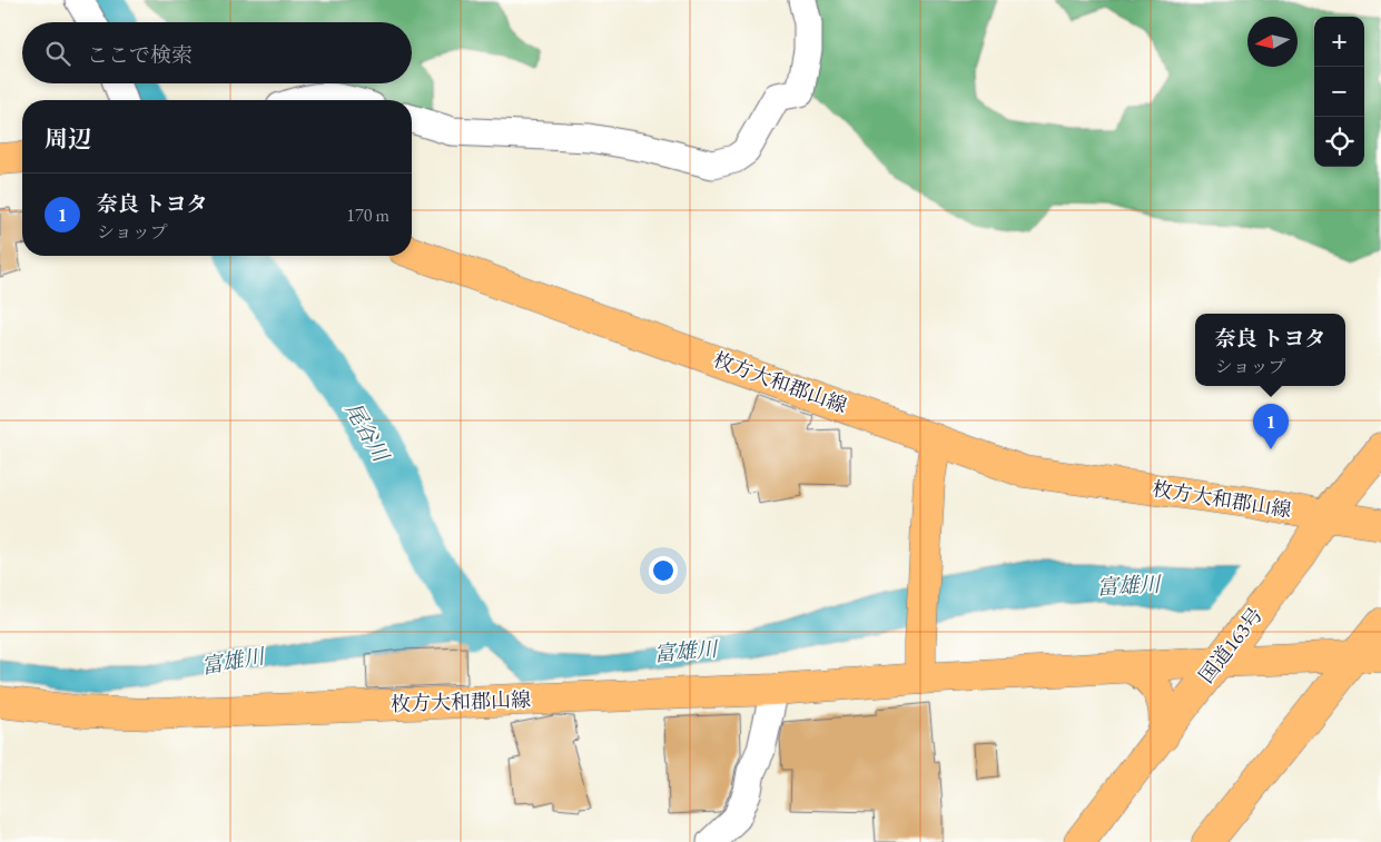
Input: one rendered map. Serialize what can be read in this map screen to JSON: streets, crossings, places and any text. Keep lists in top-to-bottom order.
{
  "streets": {
    "main road": ["枚方大和郡山線", "国道163号"]
  },
  "crossings": [
    ["枚方大和郡山線", "国道163号"]
  ],
  "water": ["尾谷川", "富雄川"],
  "north": "left",
  "page": {
    "map_buttons": ["+", "−"],
    "search": "ここで検索",
    "heading": "周辺",
    "list": [
      {
        "mark": "1",
        "name": "奈良 トヨタ",
        "note": "ショップ",
        "value": "170 m"
      }
    ],
    "popup": ["奈良 トヨタ", "ショップ"],
    "pins": "1"
  }
}
